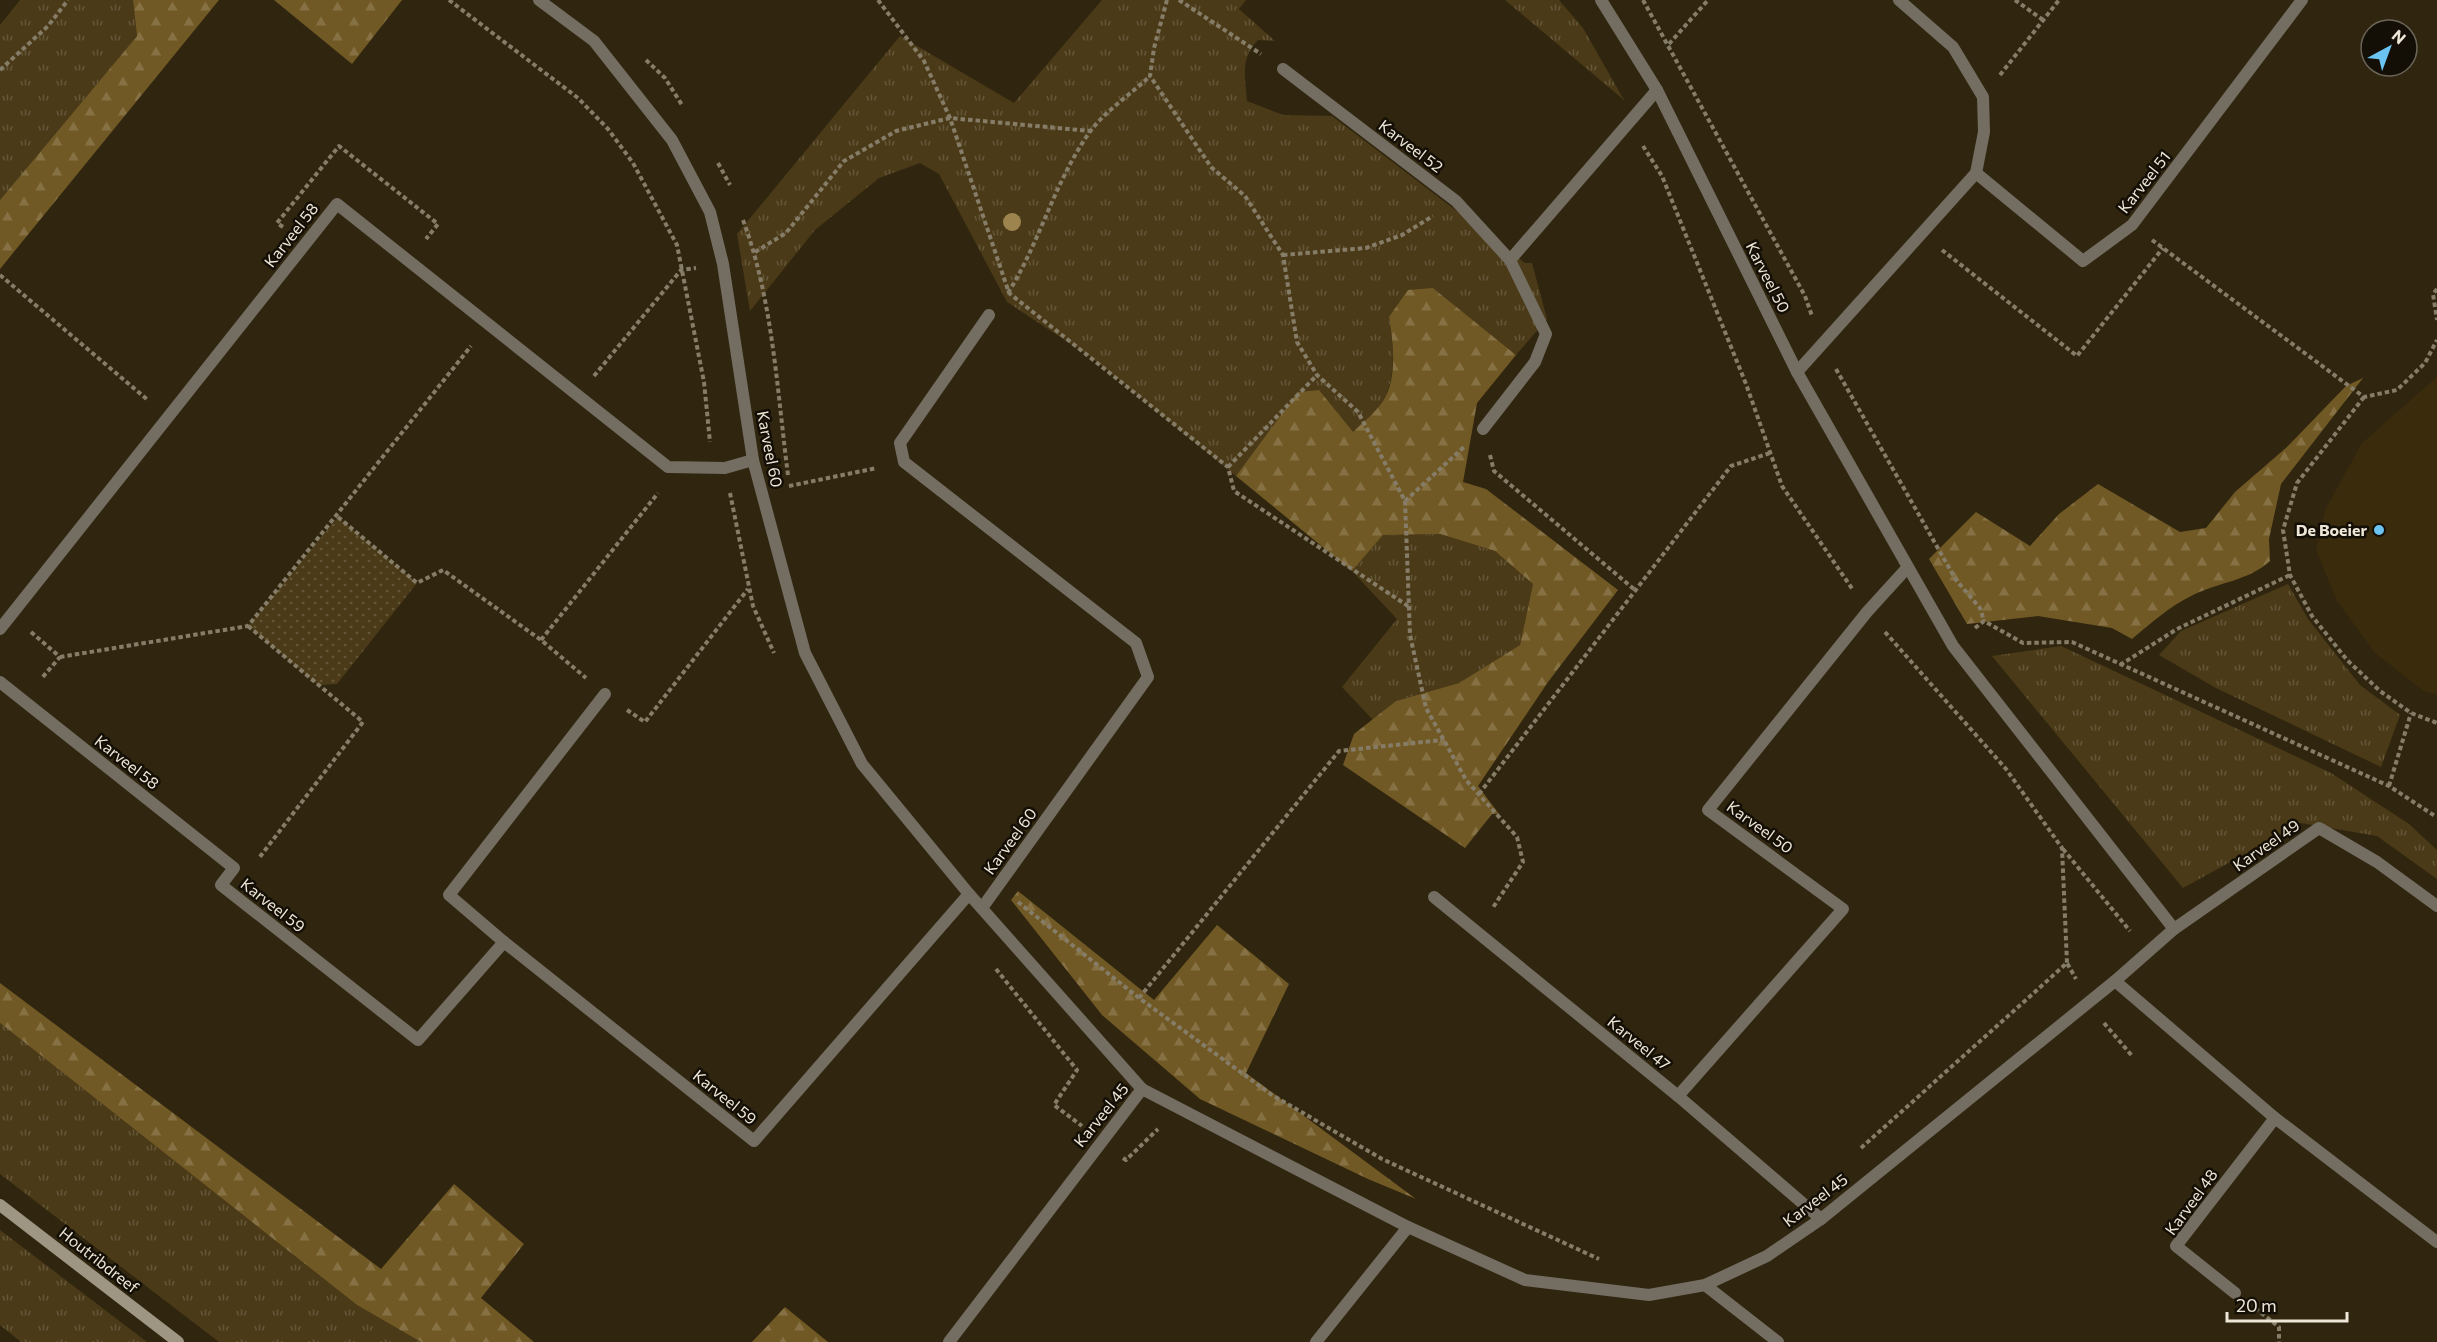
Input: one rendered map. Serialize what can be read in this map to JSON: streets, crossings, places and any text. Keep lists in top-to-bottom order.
{
  "streets": {
    "main road": ["Houtribdreef"],
    "street": [
      "Karveel 52",
      "Karveel 51",
      "Karveel 58",
      "Karveel 50",
      "Karveel 60",
      "Karveel 49",
      "Karveel 59",
      "Karveel 47",
      "Karveel 45",
      "Karveel 48"
    ]
  },
  "crossings": [
    ["Karveel 58", "Karveel 59"],
    ["Karveel 50", "Karveel 49"],
    ["Karveel 50", "Karveel 47"],
    ["Karveel 50", "Karveel 45"],
    ["Karveel 60", "Karveel 59"],
    ["Karveel 60", "Karveel 45"],
    ["Karveel 49", "Karveel 45"],
    ["Karveel 47", "Karveel 45"]
  ],
  "places": ["De Boeier"],
  "scale_bar": "20 m",
  "north": "top right"
}
